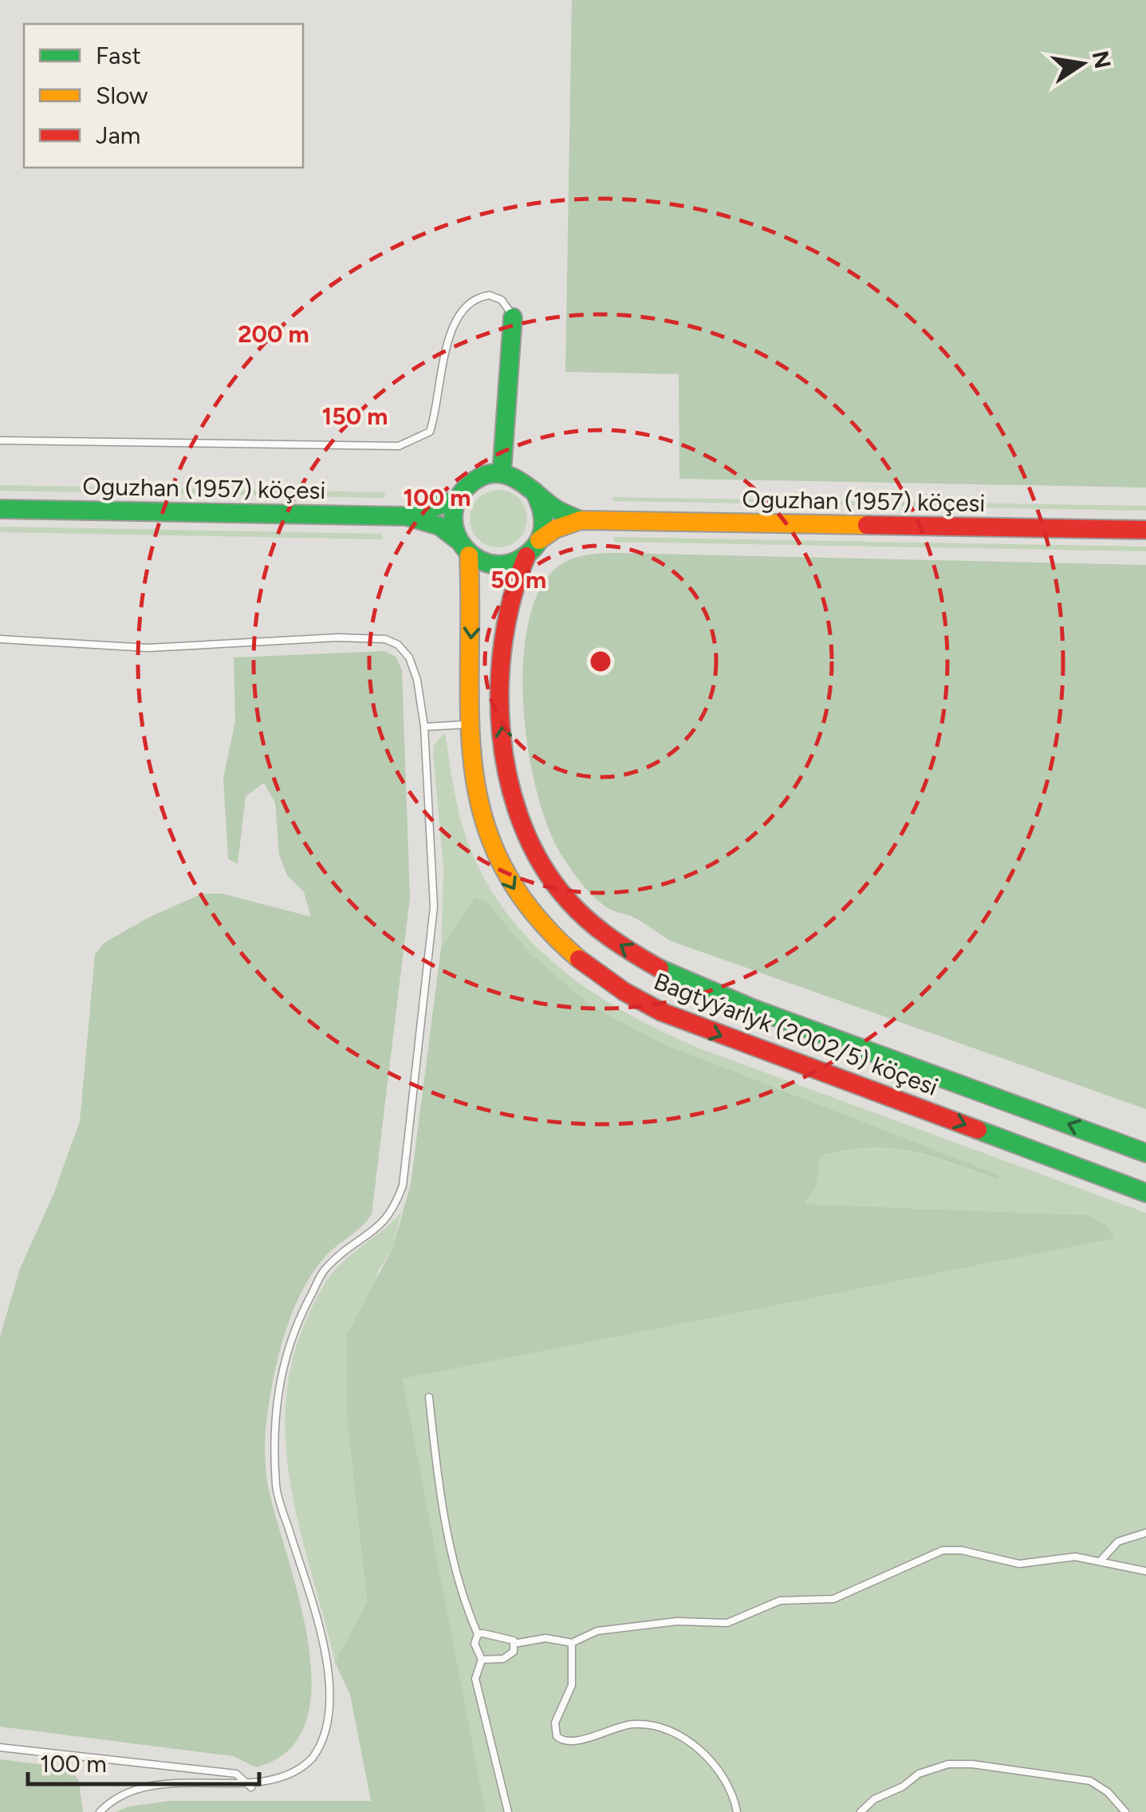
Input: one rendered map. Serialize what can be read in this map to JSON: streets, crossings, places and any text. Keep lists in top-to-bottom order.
{
  "streets": {
    "street": ["Oguzhan (1957) köçesi", "Bagtyýarlyk (2002/5) köçesi"]
  },
  "crossings": [
    ["Oguzhan (1957) köçesi", "Bagtyýarlyk (2002/5) köçesi"]
  ],
  "legend": ["Fast", "Slow", "Jam"],
  "scale_bar": "100 m",
  "north": "right",
  "rings": [
    "200 m",
    "150 m",
    "100 m",
    "50 m"
  ]
}
